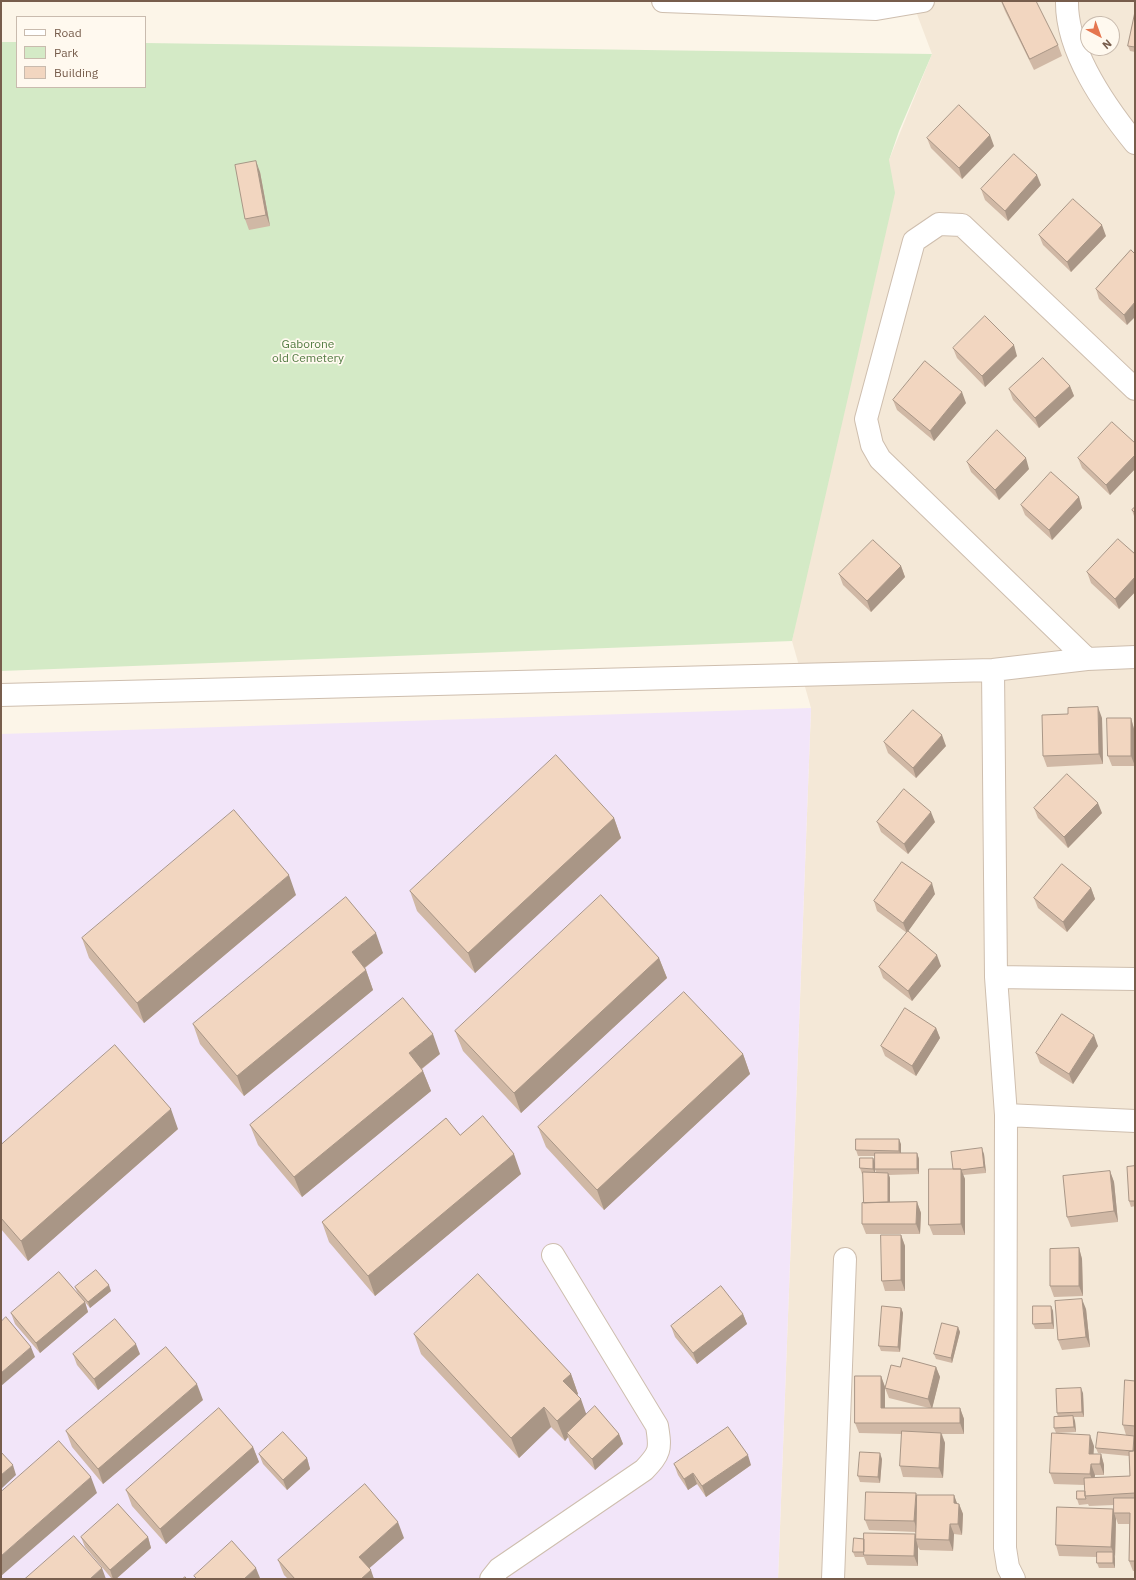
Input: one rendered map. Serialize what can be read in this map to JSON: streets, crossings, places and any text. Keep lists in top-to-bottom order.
{
  "parks": ["Gaborone old Cemetery"],
  "legend": ["Road", "Park", "Building"],
  "north": "bottom right"
}
